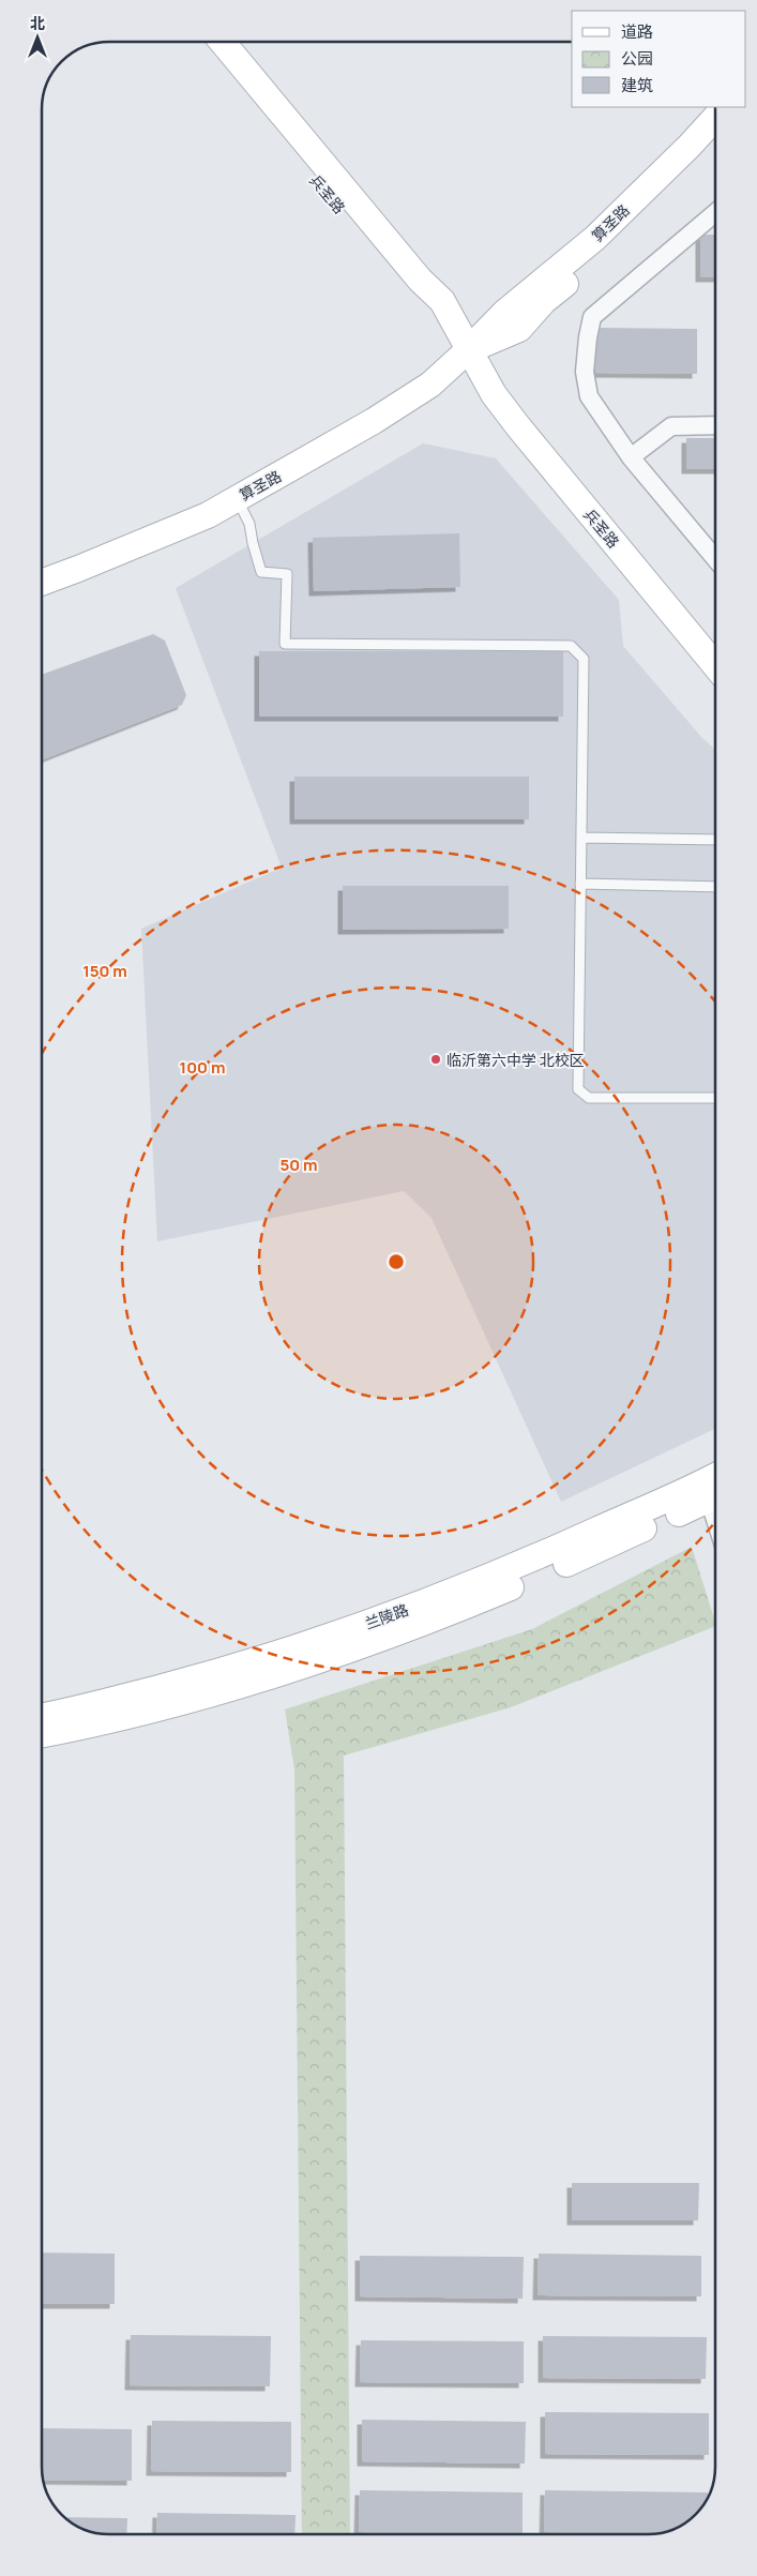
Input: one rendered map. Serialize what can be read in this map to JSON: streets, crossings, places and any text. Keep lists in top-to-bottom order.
{
  "streets": {
    "main road": ["兵圣路", "算圣路", "兰陵路"]
  },
  "crossings": [
    ["兵圣路", "算圣路"]
  ],
  "places": ["临沂第六中学 北校区"],
  "legend": ["道路", "公园", "建筑"],
  "north": "top",
  "rings": ["150 m", "100 m", "50 m"]
}
